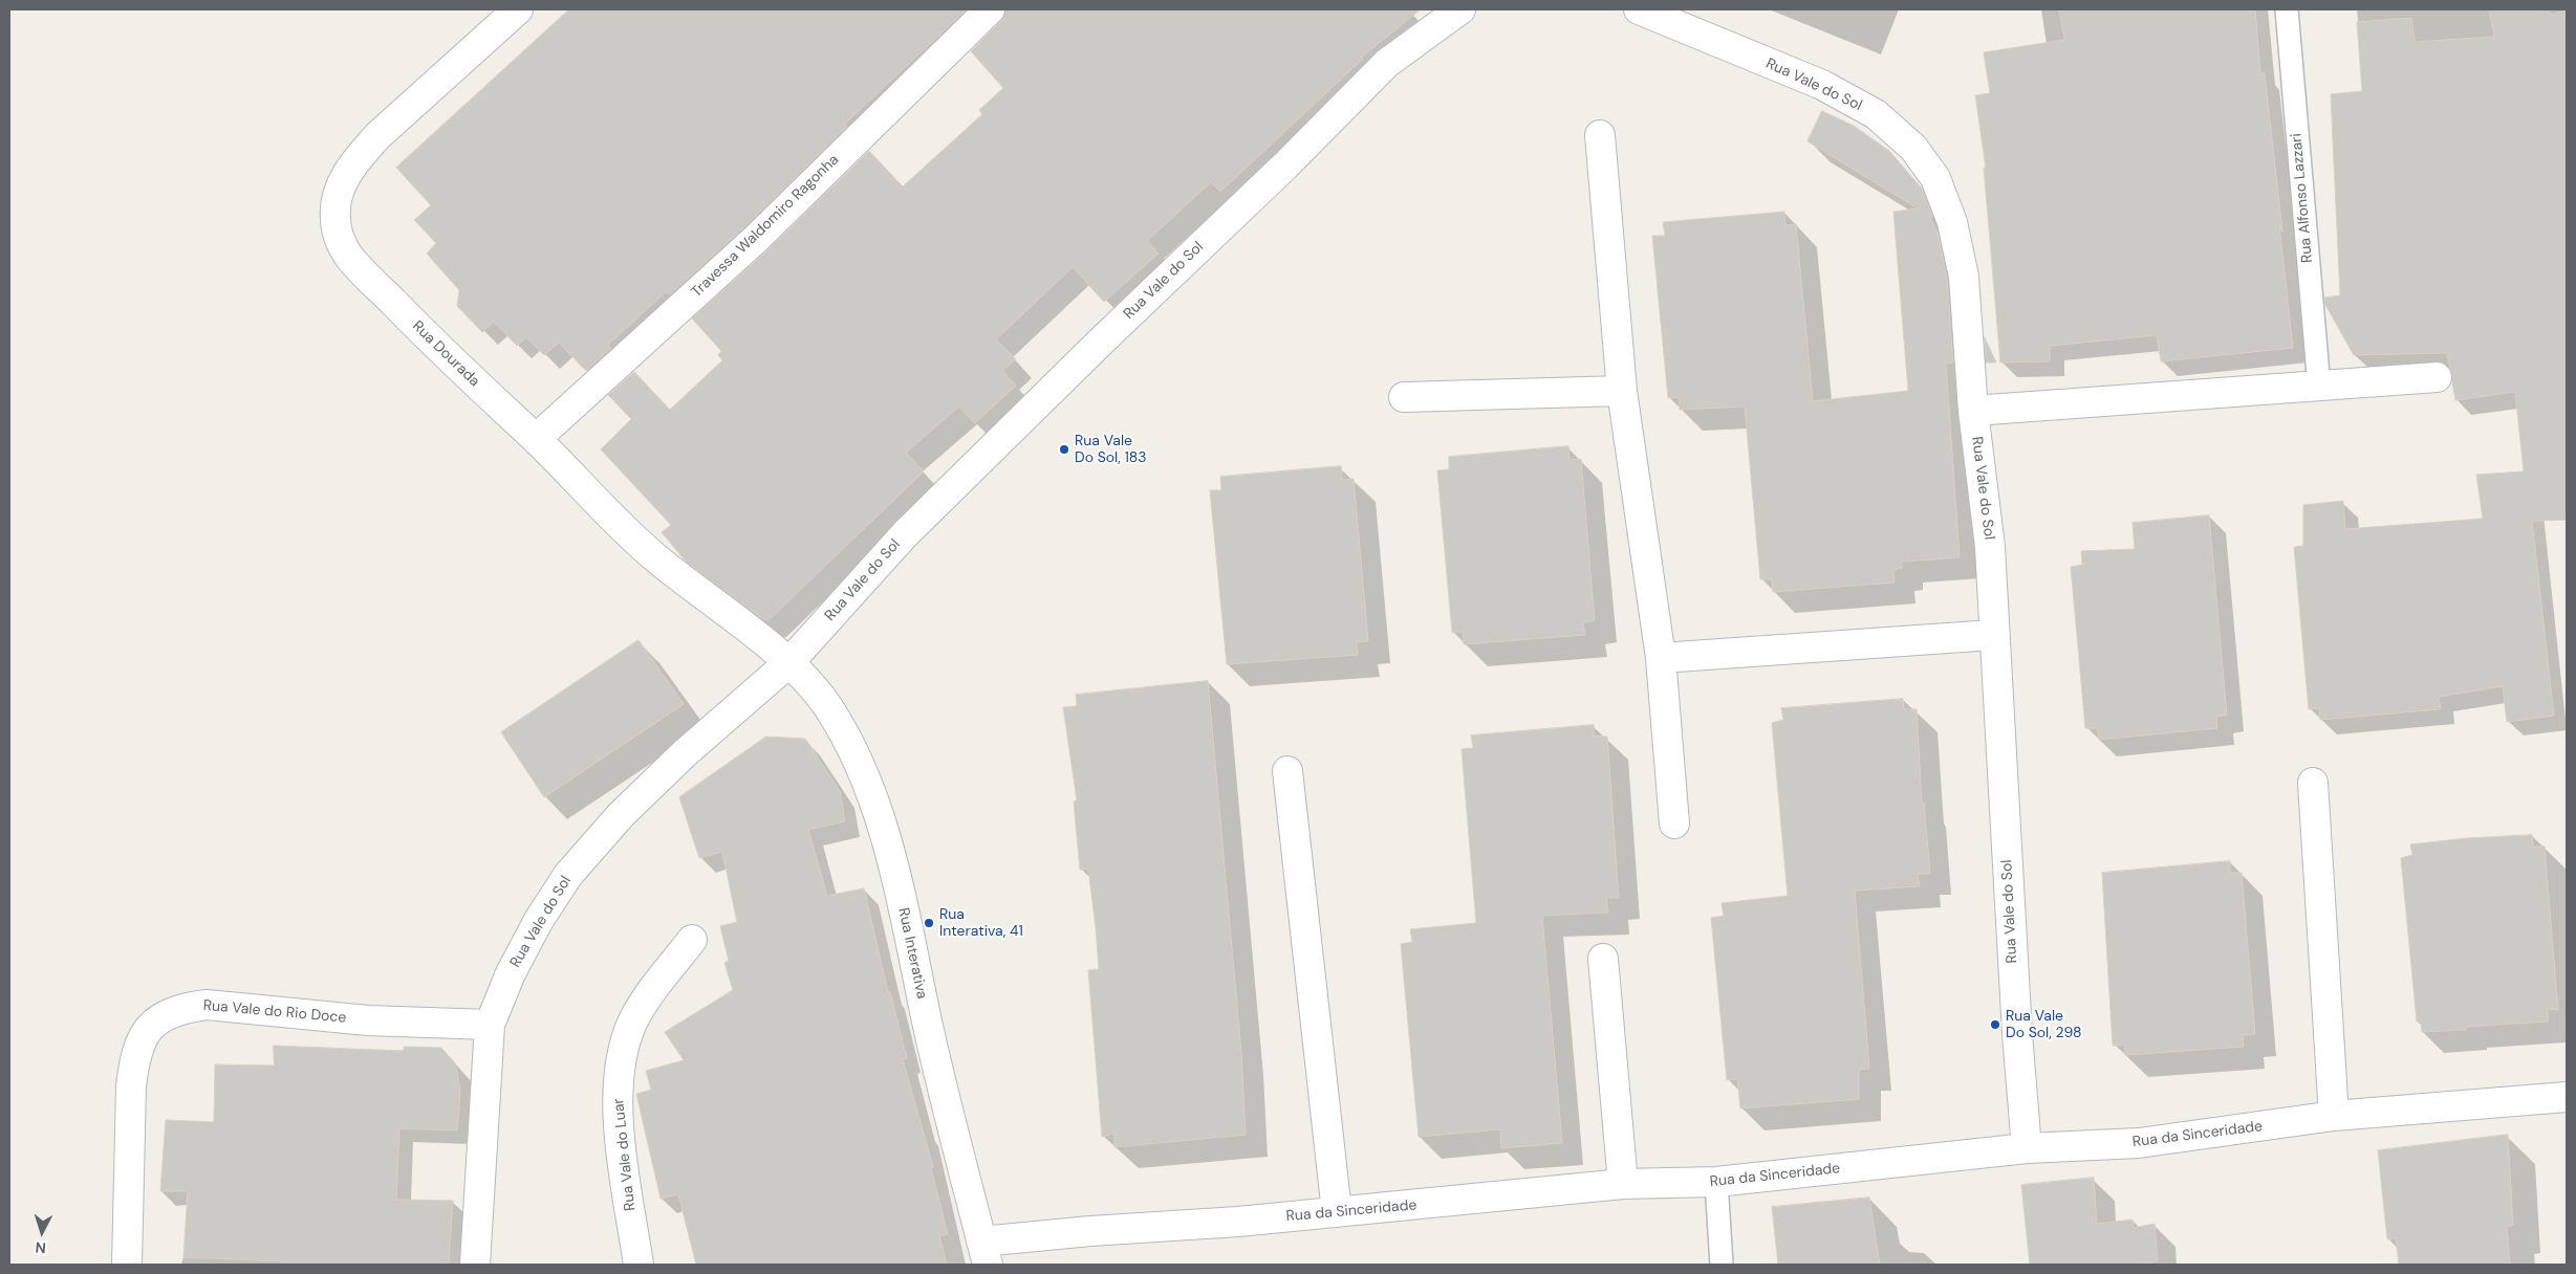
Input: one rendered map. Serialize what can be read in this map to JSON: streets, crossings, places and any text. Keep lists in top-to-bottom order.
{
  "streets": {
    "street": [
      "Rua Vale do Sol",
      "Travessa Waldomiro Ragonha",
      "Rua Dourada",
      "Rua Interativa",
      "Rua Vale do Rio Doce",
      "Rua da Sinceridade",
      "Rua Vale do Luar"
    ],
    "lane": ["Rua Alfonso Lazzari"]
  },
  "crossings": [
    ["Rua Vale do Sol", "Rua Dourada"],
    ["Rua Vale do Sol", "Rua Interativa"],
    ["Rua Vale do Sol", "Rua Vale do Rio Doce"],
    ["Rua Vale do Sol", "Rua da Sinceridade"],
    ["Travessa Waldomiro Ragonha", "Rua Dourada"],
    ["Rua Dourada", "Rua Interativa"],
    ["Rua Interativa", "Rua da Sinceridade"]
  ],
  "places": ["Rua Vale Do Sol, 183", "Rua Interativa, 41", "Rua Vale Do Sol, 298"],
  "north": "bottom"
}
